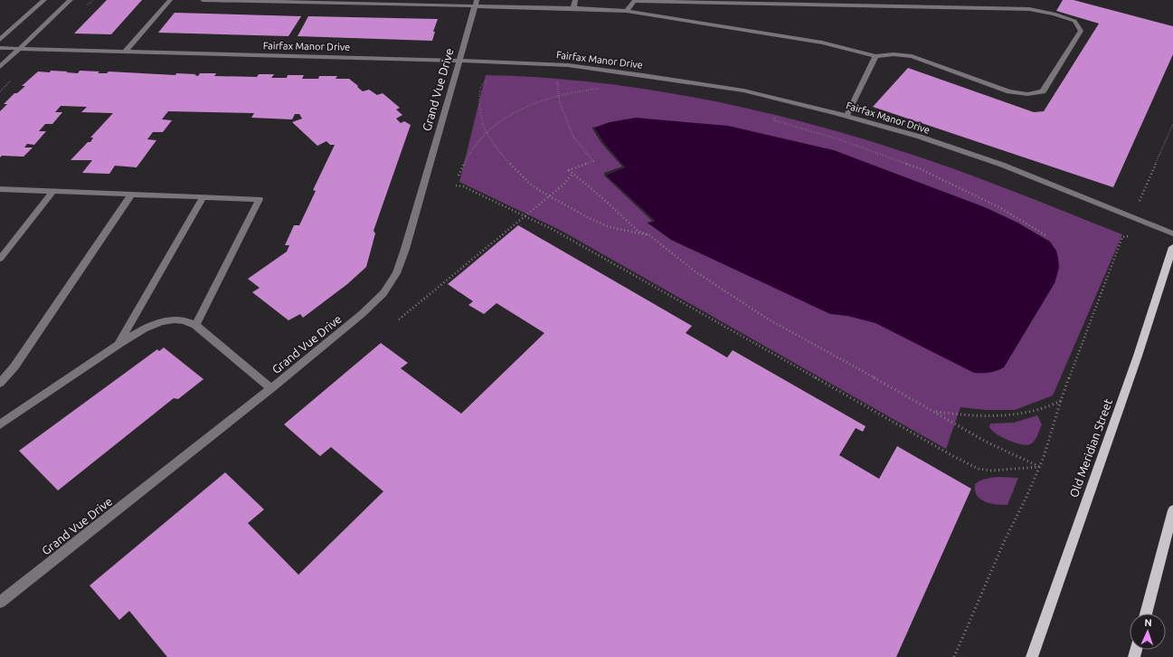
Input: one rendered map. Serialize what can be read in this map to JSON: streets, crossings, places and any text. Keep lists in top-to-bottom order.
{
  "streets": {
    "main road": ["Old Meridian Street"],
    "street": ["Fairfax Manor Drive", "Grand Vue Drive"]
  },
  "crossings": [
    ["Fairfax Manor Drive", "Grand Vue Drive"]
  ],
  "north": "top"
}
